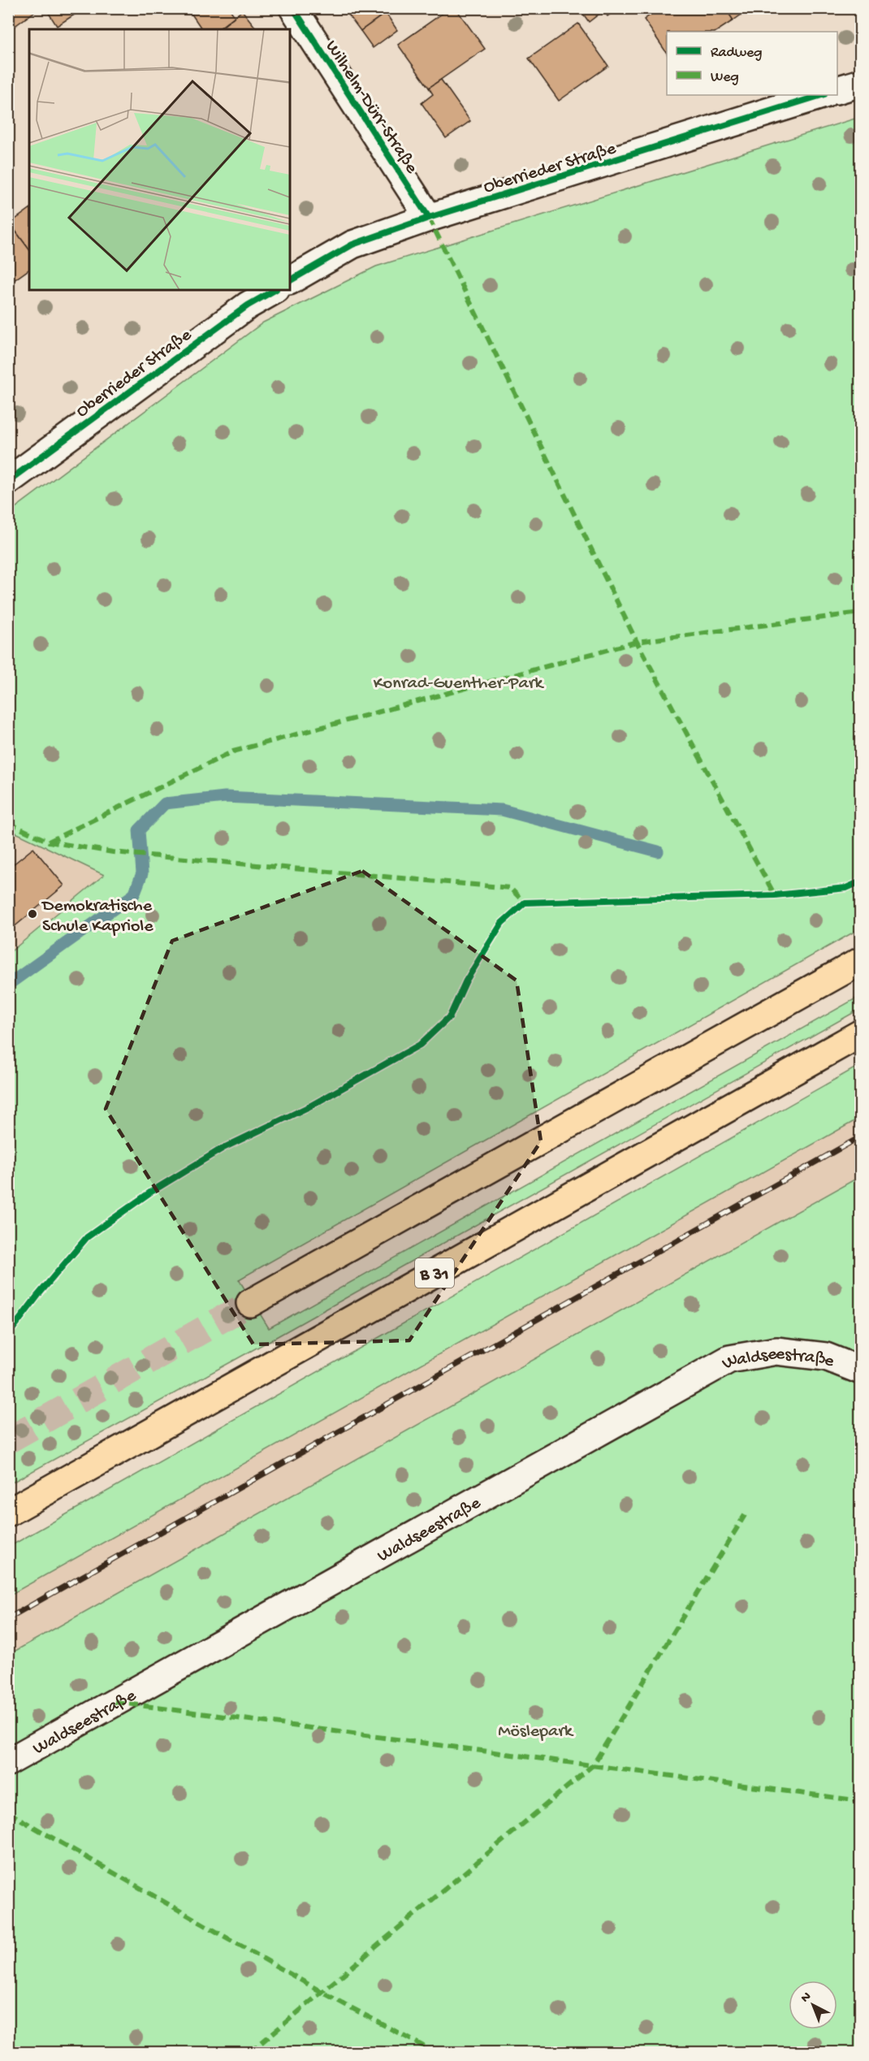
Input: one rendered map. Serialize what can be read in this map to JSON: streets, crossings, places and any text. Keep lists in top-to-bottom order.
{
  "streets": {
    "highway": ["B 31"],
    "street": ["Wilhelm-Dürr-Straße", "Oberrieder Straße", "Waldseestraße"]
  },
  "crossings": [
    ["Wilhelm-Dürr-Straße", "Oberrieder Straße"]
  ],
  "parks": ["Konrad-Guenther-Park", "Möslepark"],
  "places": ["Demokratische Schule Kapriole"],
  "legend": ["Radweg", "Weg"],
  "north": "top left"
}
